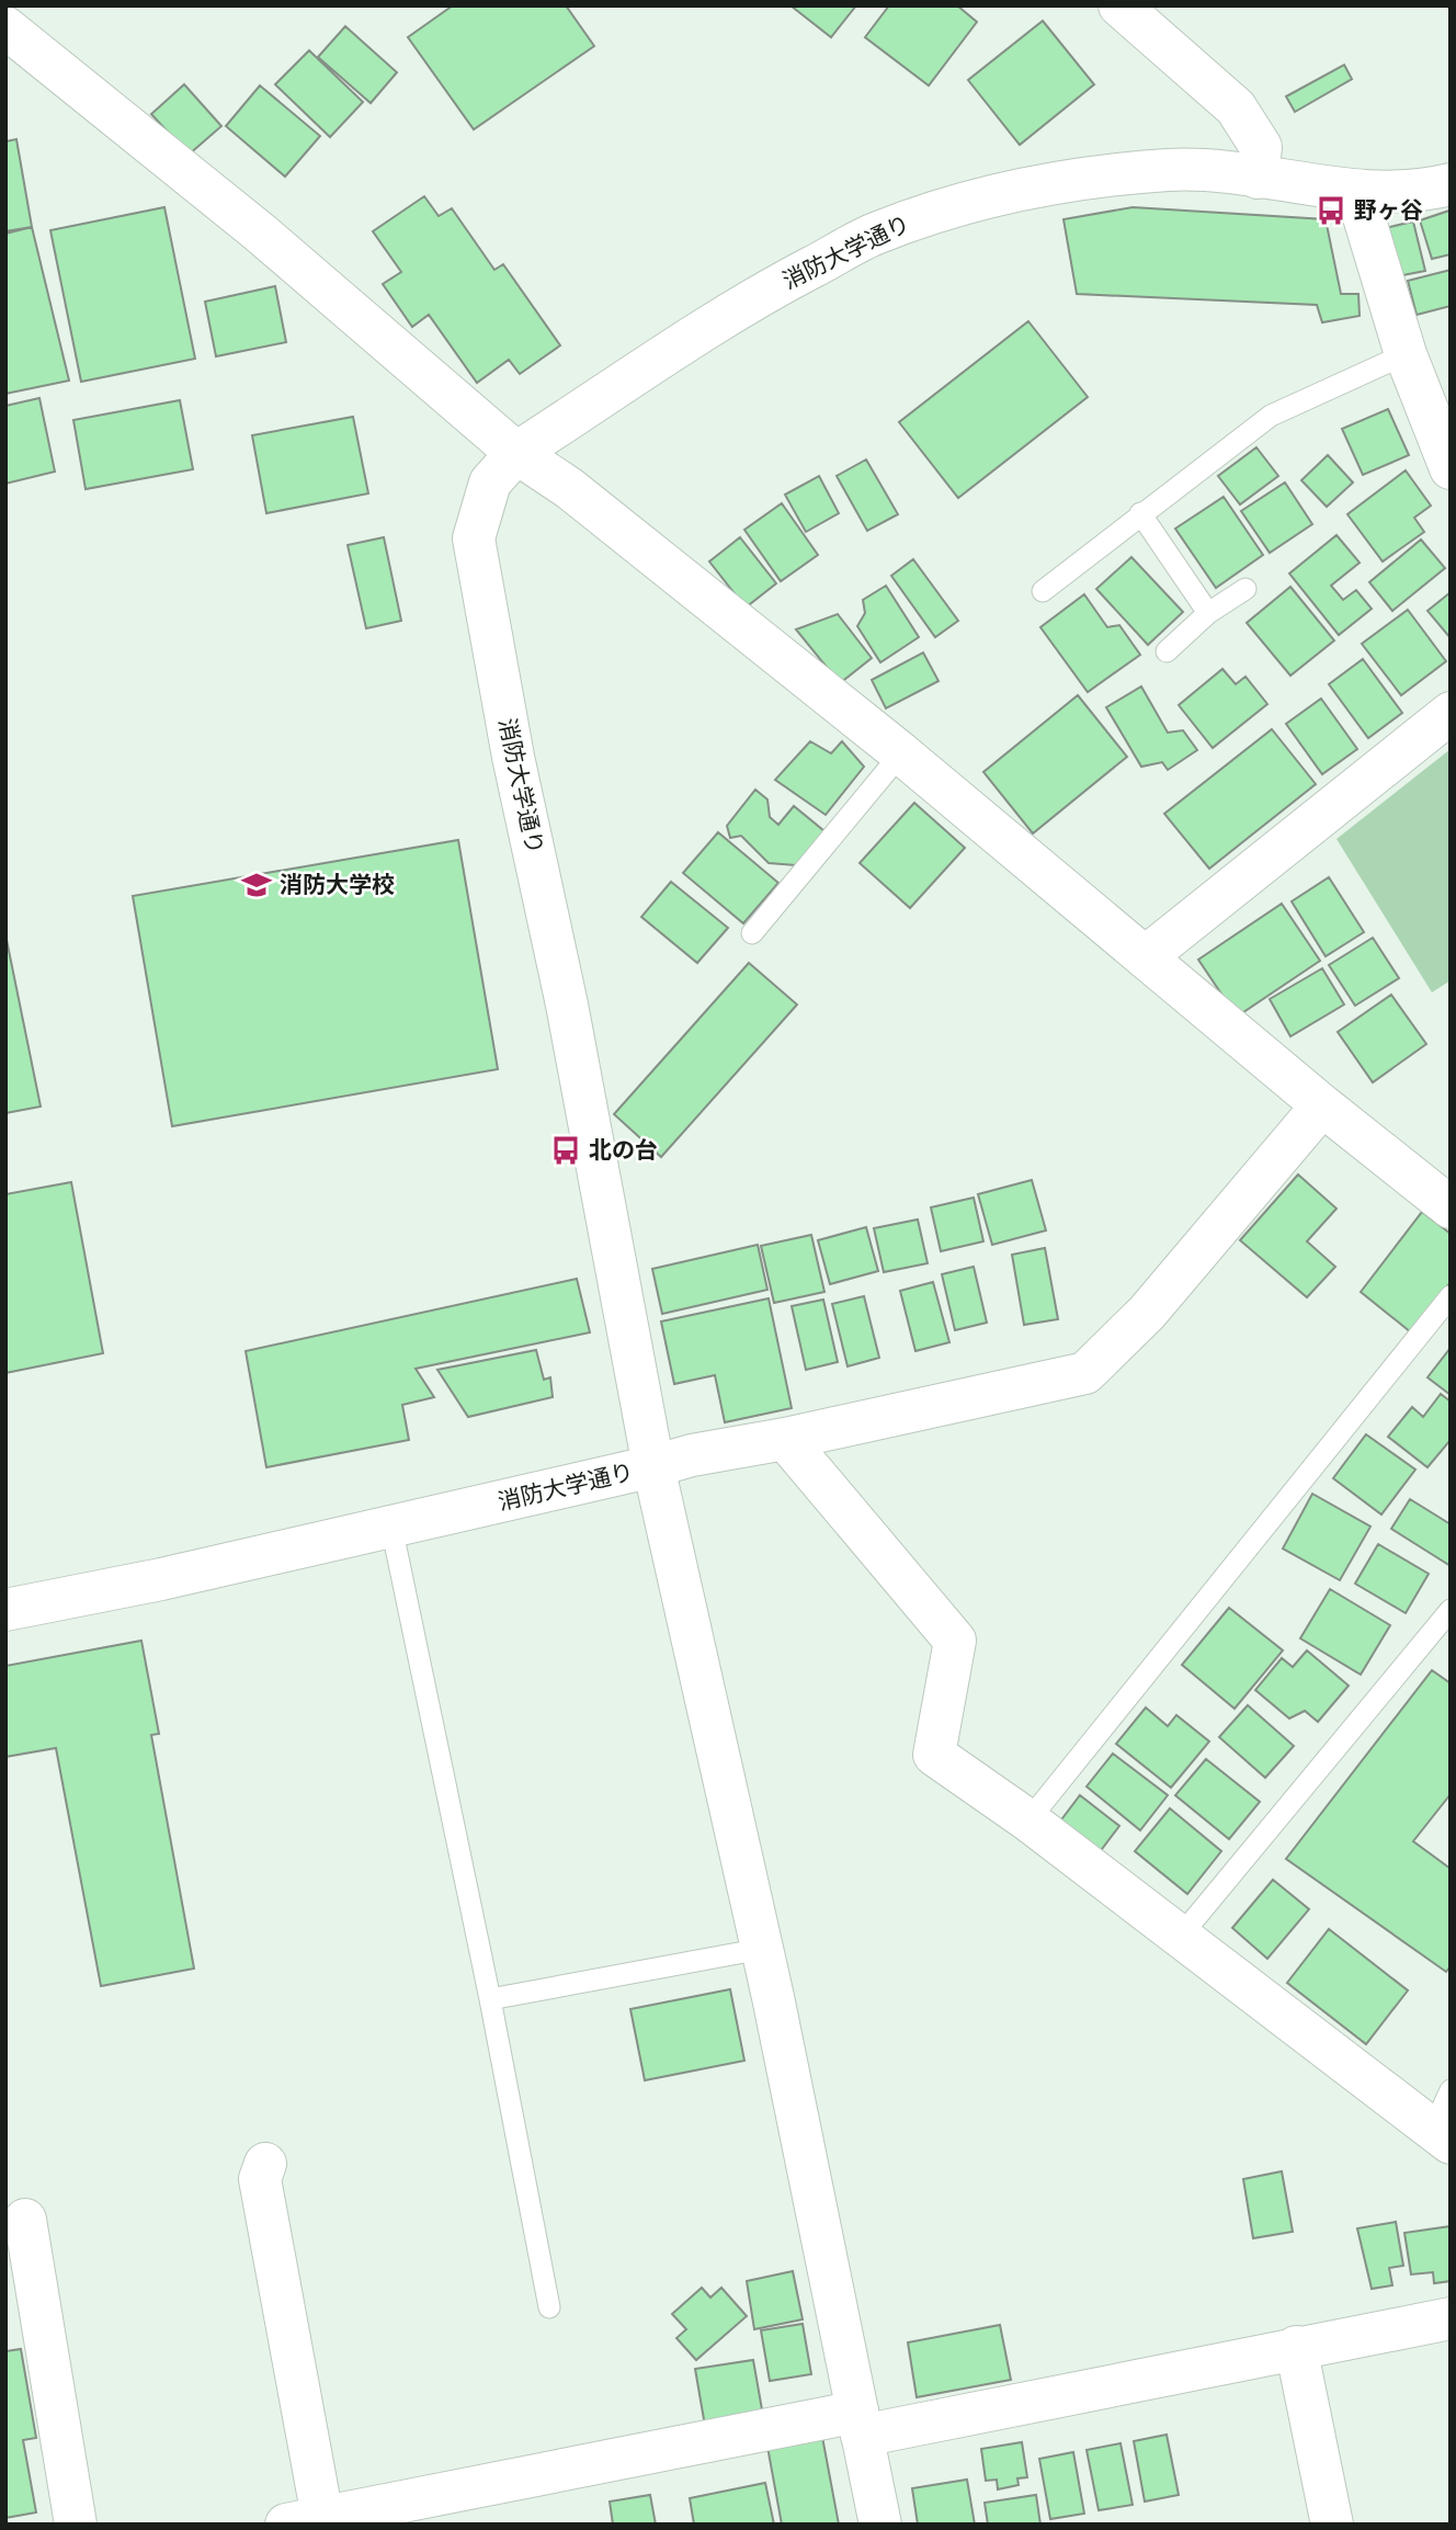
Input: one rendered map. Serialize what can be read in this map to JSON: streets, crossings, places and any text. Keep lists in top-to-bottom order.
{
  "streets": {
    "street": ["消防大学通り"]
  },
  "places": {
    "bus stop": ["野ヶ谷", "北の台"],
    "school or university": ["消防大学校"]
  }
}
